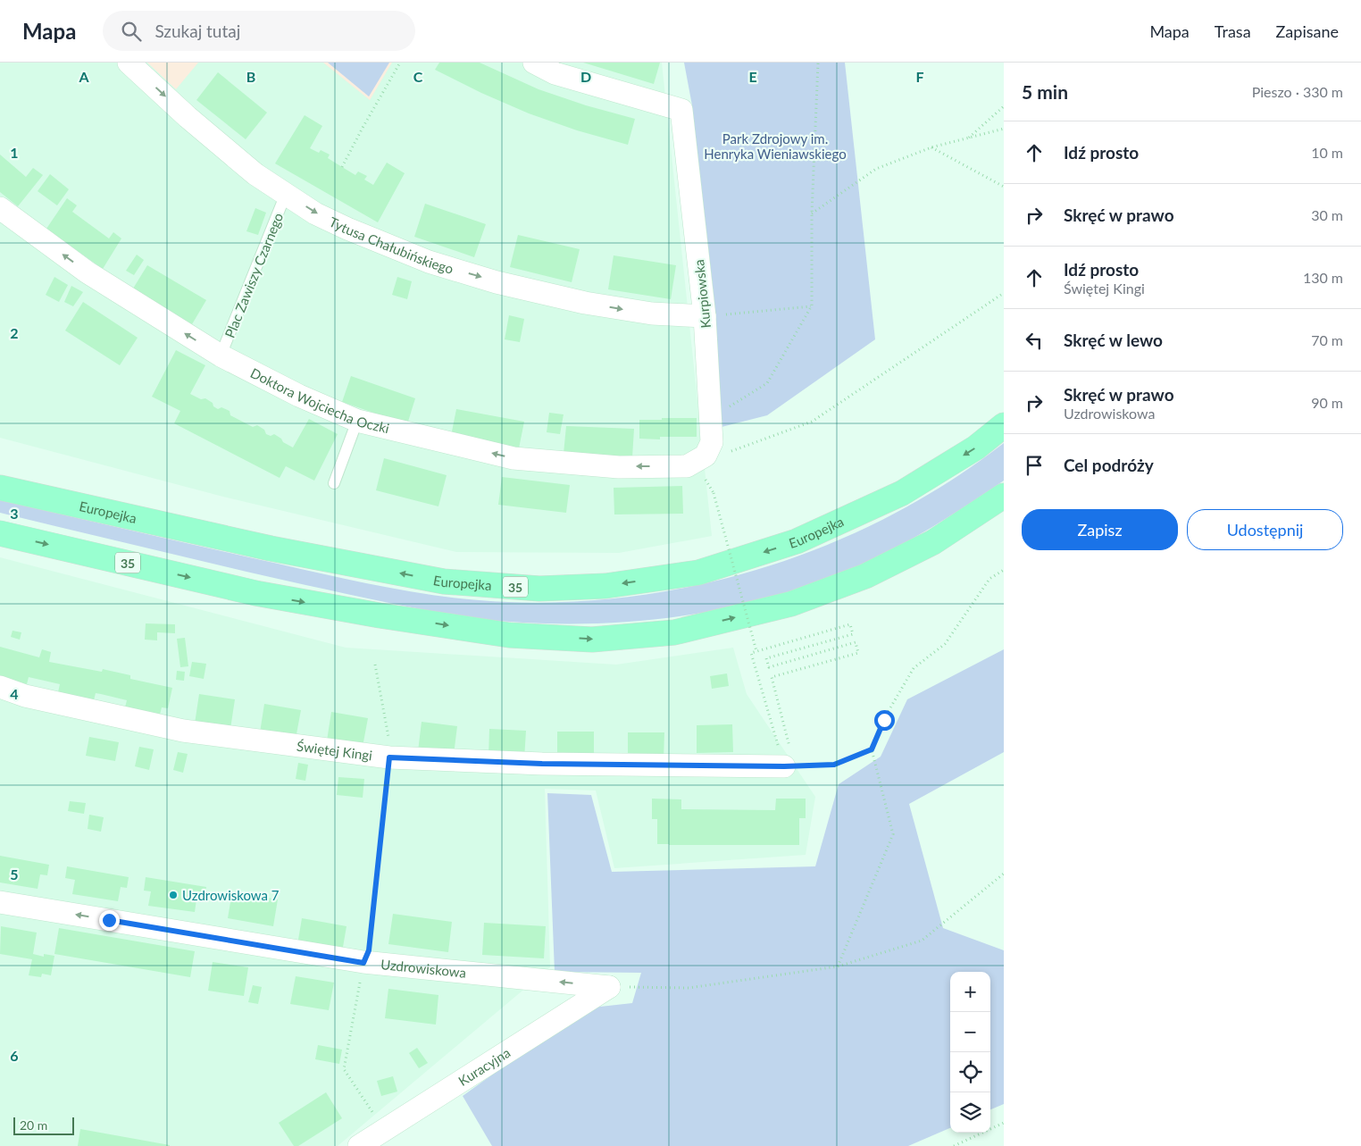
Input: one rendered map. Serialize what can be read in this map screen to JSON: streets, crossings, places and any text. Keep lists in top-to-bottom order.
{
  "streets": {
    "main road": ["Europejka", "35"],
    "street": [
      "Tytusa Chałubińskiego",
      "Kurpiowska",
      "Doktora Wojciecha Oczki",
      "Świętej Kingi",
      "Uzdrowiskowa",
      "Kuracyjna"
    ],
    "lane": ["Plac Zawiszy Czarnego"]
  },
  "crossings": [
    ["Tytusa Chałubińskiego", "Plac Zawiszy Czarnego"],
    ["Tytusa Chałubińskiego", "Kurpiowska"],
    ["Plac Zawiszy Czarnego", "Doktora Wojciecha Oczki"],
    ["Kurpiowska", "Doktora Wojciecha Oczki"],
    ["Uzdrowiskowa", "Kuracyjna"]
  ],
  "one_way": ["Tytusa Chałubińskiego", "Doktora Wojciecha Oczki", "Uzdrowiskowa"],
  "parks": ["Park Zdrojowy im. Henryka Wieniawskiego"],
  "places": ["Uzdrowiskowa 7"],
  "scale_bar": "20 m",
  "page": {
    "header": "Mapa",
    "search": "Szukaj tutaj",
    "nav": ["Mapa", "Trasa", "Zapisane"],
    "heading": ["5 min", "Pieszo · 330 m"],
    "list": [
      ["Idź prosto", "10 m"],
      ["Skręć w prawo", "30 m"],
      ["Idź prosto", "Świętej Kingi", "130 m"],
      ["Skręć w lewo", "70 m"],
      ["Skręć w prawo", "Uzdrowiskowa", "90 m"],
      "Cel podróży"
    ],
    "buttons": ["Zapisz", "Udostępnij"],
    "map_buttons": ["+", "−"],
    "scale": "20 m"
  },
  "grid": {
    "columns": [
      "A",
      "B",
      "C",
      "D",
      "E",
      "F"
    ],
    "rows": [
      "1",
      "2",
      "3",
      "4",
      "5",
      "6"
    ]
  }
}
